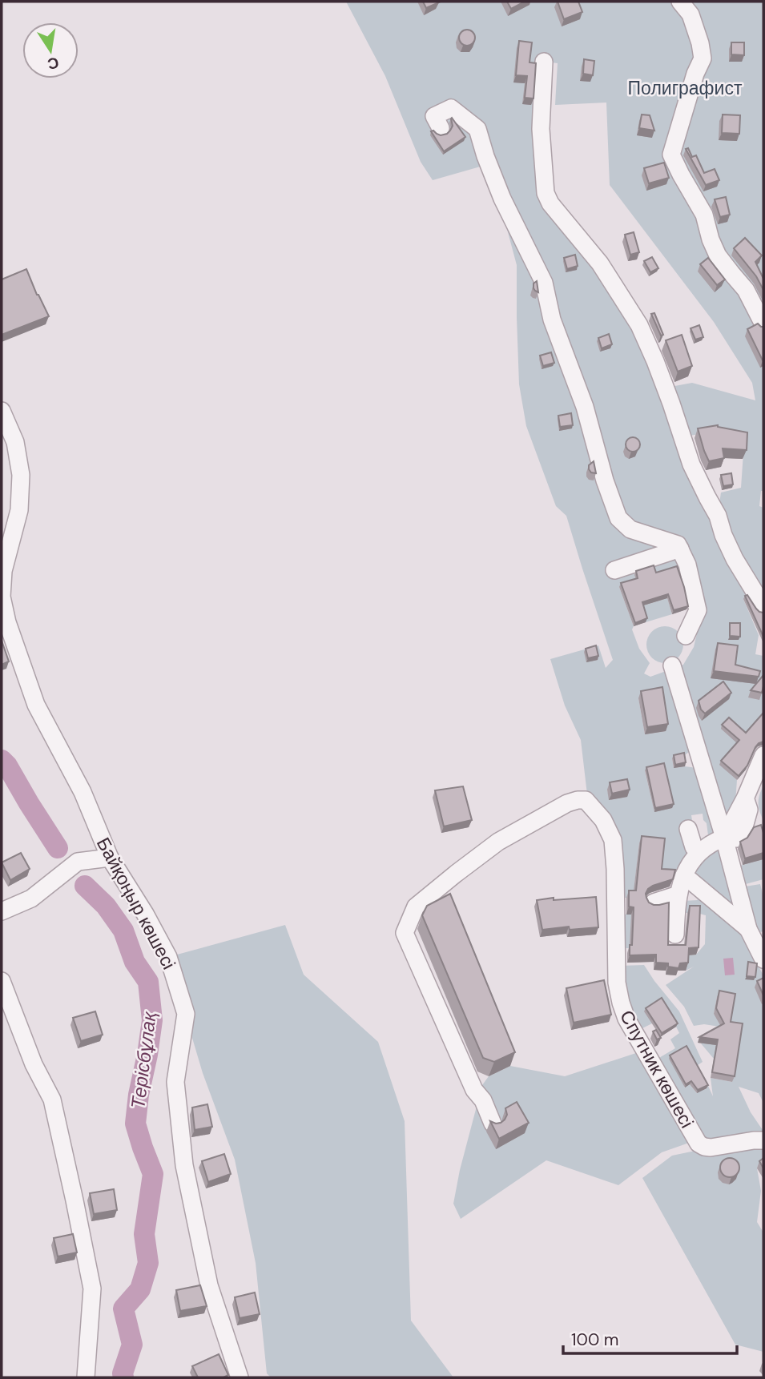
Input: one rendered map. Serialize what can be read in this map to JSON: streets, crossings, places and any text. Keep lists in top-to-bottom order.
{
  "streets": {
    "street": ["Байқоңыр көшесі", "Спутник көшесі"]
  },
  "water": ["Терісбұлақ"],
  "parks": ["Полиграфист"],
  "scale_bar": "100 m",
  "north": "bottom"
}
